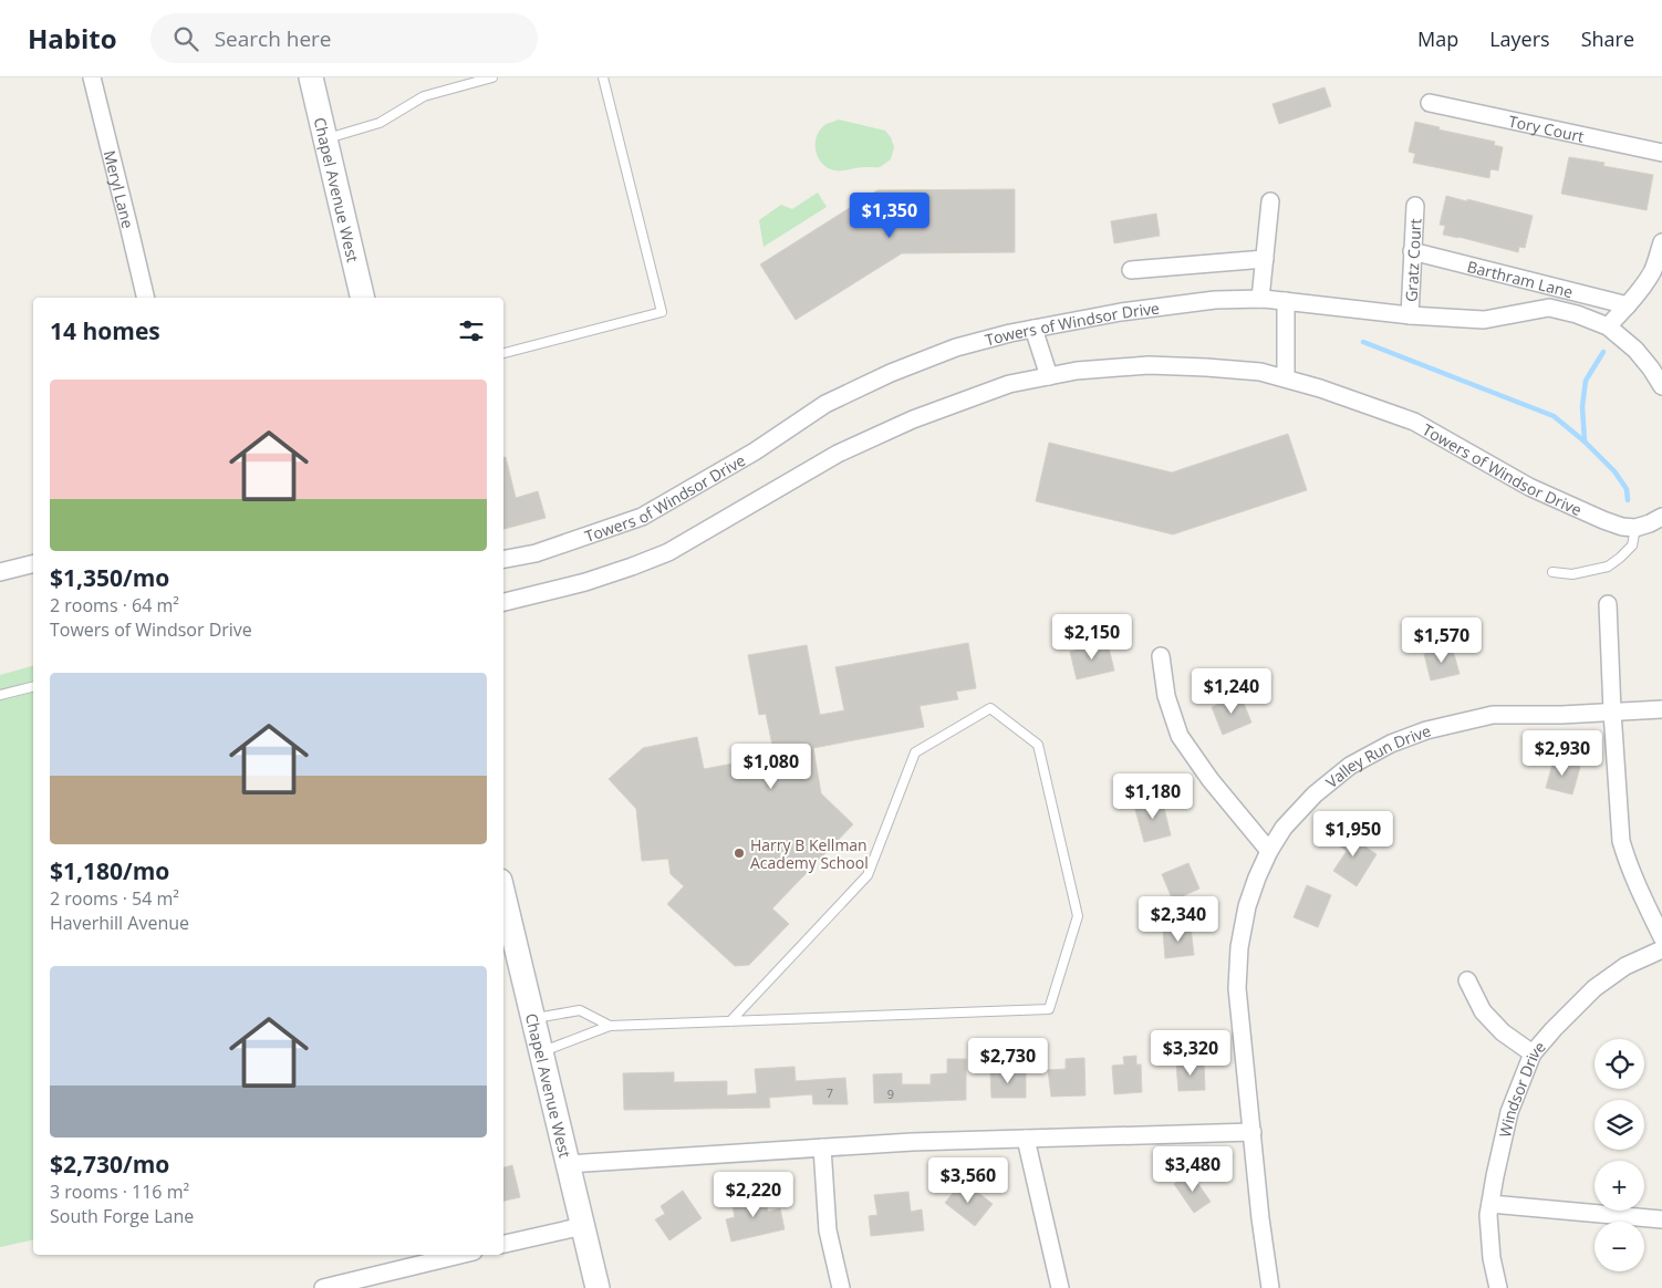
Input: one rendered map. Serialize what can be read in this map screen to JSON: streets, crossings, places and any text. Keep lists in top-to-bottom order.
{
  "streets": {
    "main road": ["Chapel Avenue West"],
    "street": [
      "Tory Court",
      "Meryl Lane",
      "Gratz Court",
      "Barthram Lane",
      "Towers of Windsor Drive",
      "Valley Run Drive",
      "Windsor Drive"
    ]
  },
  "crossings": [
    ["Gratz Court", "Barthram Lane"],
    ["Gratz Court", "Towers of Windsor Drive"]
  ],
  "places": ["Harry B Kellman Academy School"],
  "house_numbers": ["7", "9"],
  "page": {
    "header": "Habito",
    "search": "Search here",
    "nav": ["Map", "Layers", "Share"],
    "price": [
      "$1,350",
      "$2,150",
      "$1,570",
      "$1,240",
      "$2,930",
      "$1,080",
      "$1,180",
      "$1,950",
      "$2,340",
      "$3,320",
      "$2,730",
      "$3,480",
      "$3,560",
      "$2,220"
    ],
    "heading": "14 homes",
    "list": [
      {
        "name": "$1,350/mo",
        "note": "2 rooms · 64 m² · Towers of Windsor Drive"
      },
      {
        "name": "$1,180/mo",
        "note": "2 rooms · 54 m² · Haverhill Avenue"
      },
      {
        "name": "$2,730/mo",
        "note": "3 rooms · 116 m² · South Forge Lane"
      }
    ],
    "map_buttons": ["+", "−"]
  }
}
